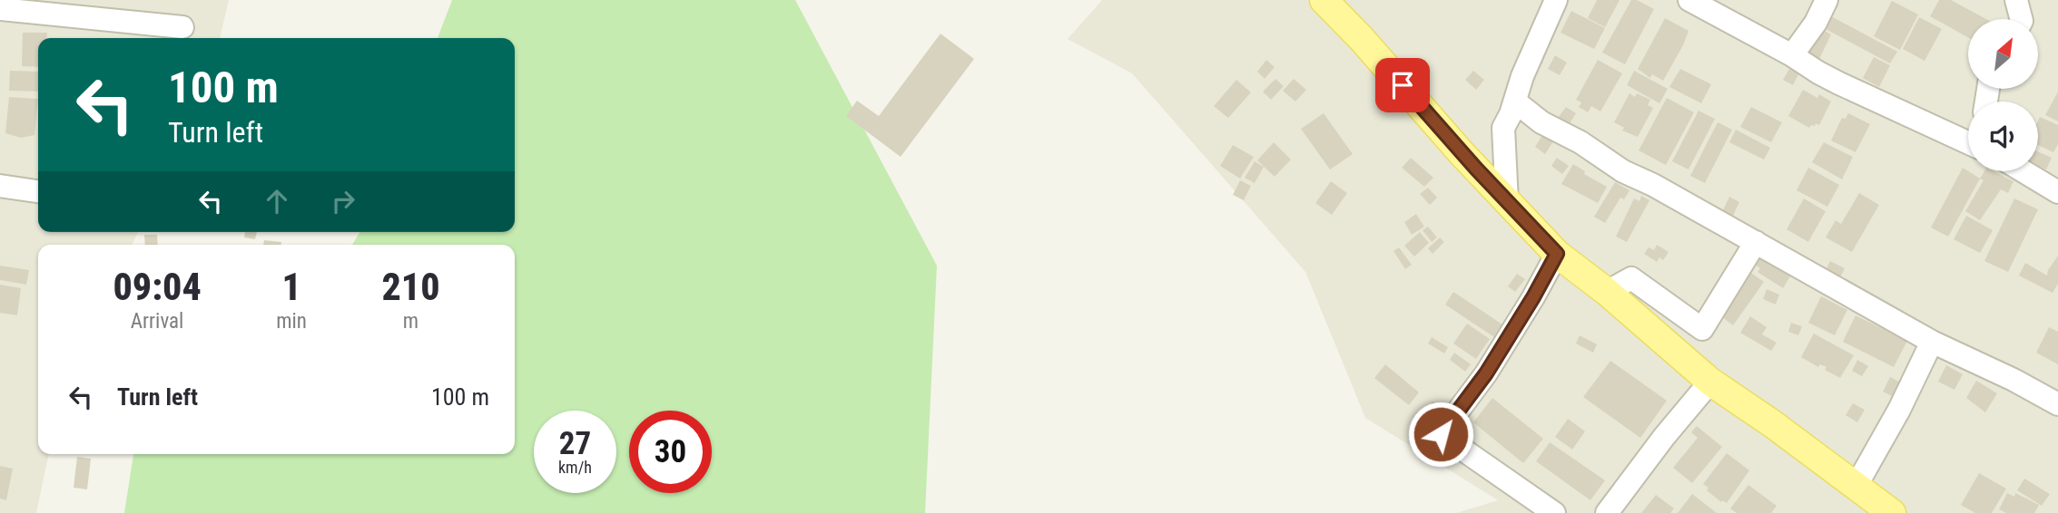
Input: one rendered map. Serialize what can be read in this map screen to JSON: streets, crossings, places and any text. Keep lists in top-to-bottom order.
{
  "north": "top right",
  "page": {
    "turn": ["100 m", "Turn left"],
    "eta": [
      "09:04",
      "Arrival",
      "1",
      "min",
      "210",
      "m"
    ],
    "list": [
      {
        "name": "Turn left",
        "value": "100 m"
      }
    ],
    "speed": "27 km/h",
    "limit": "30"
  }
}
